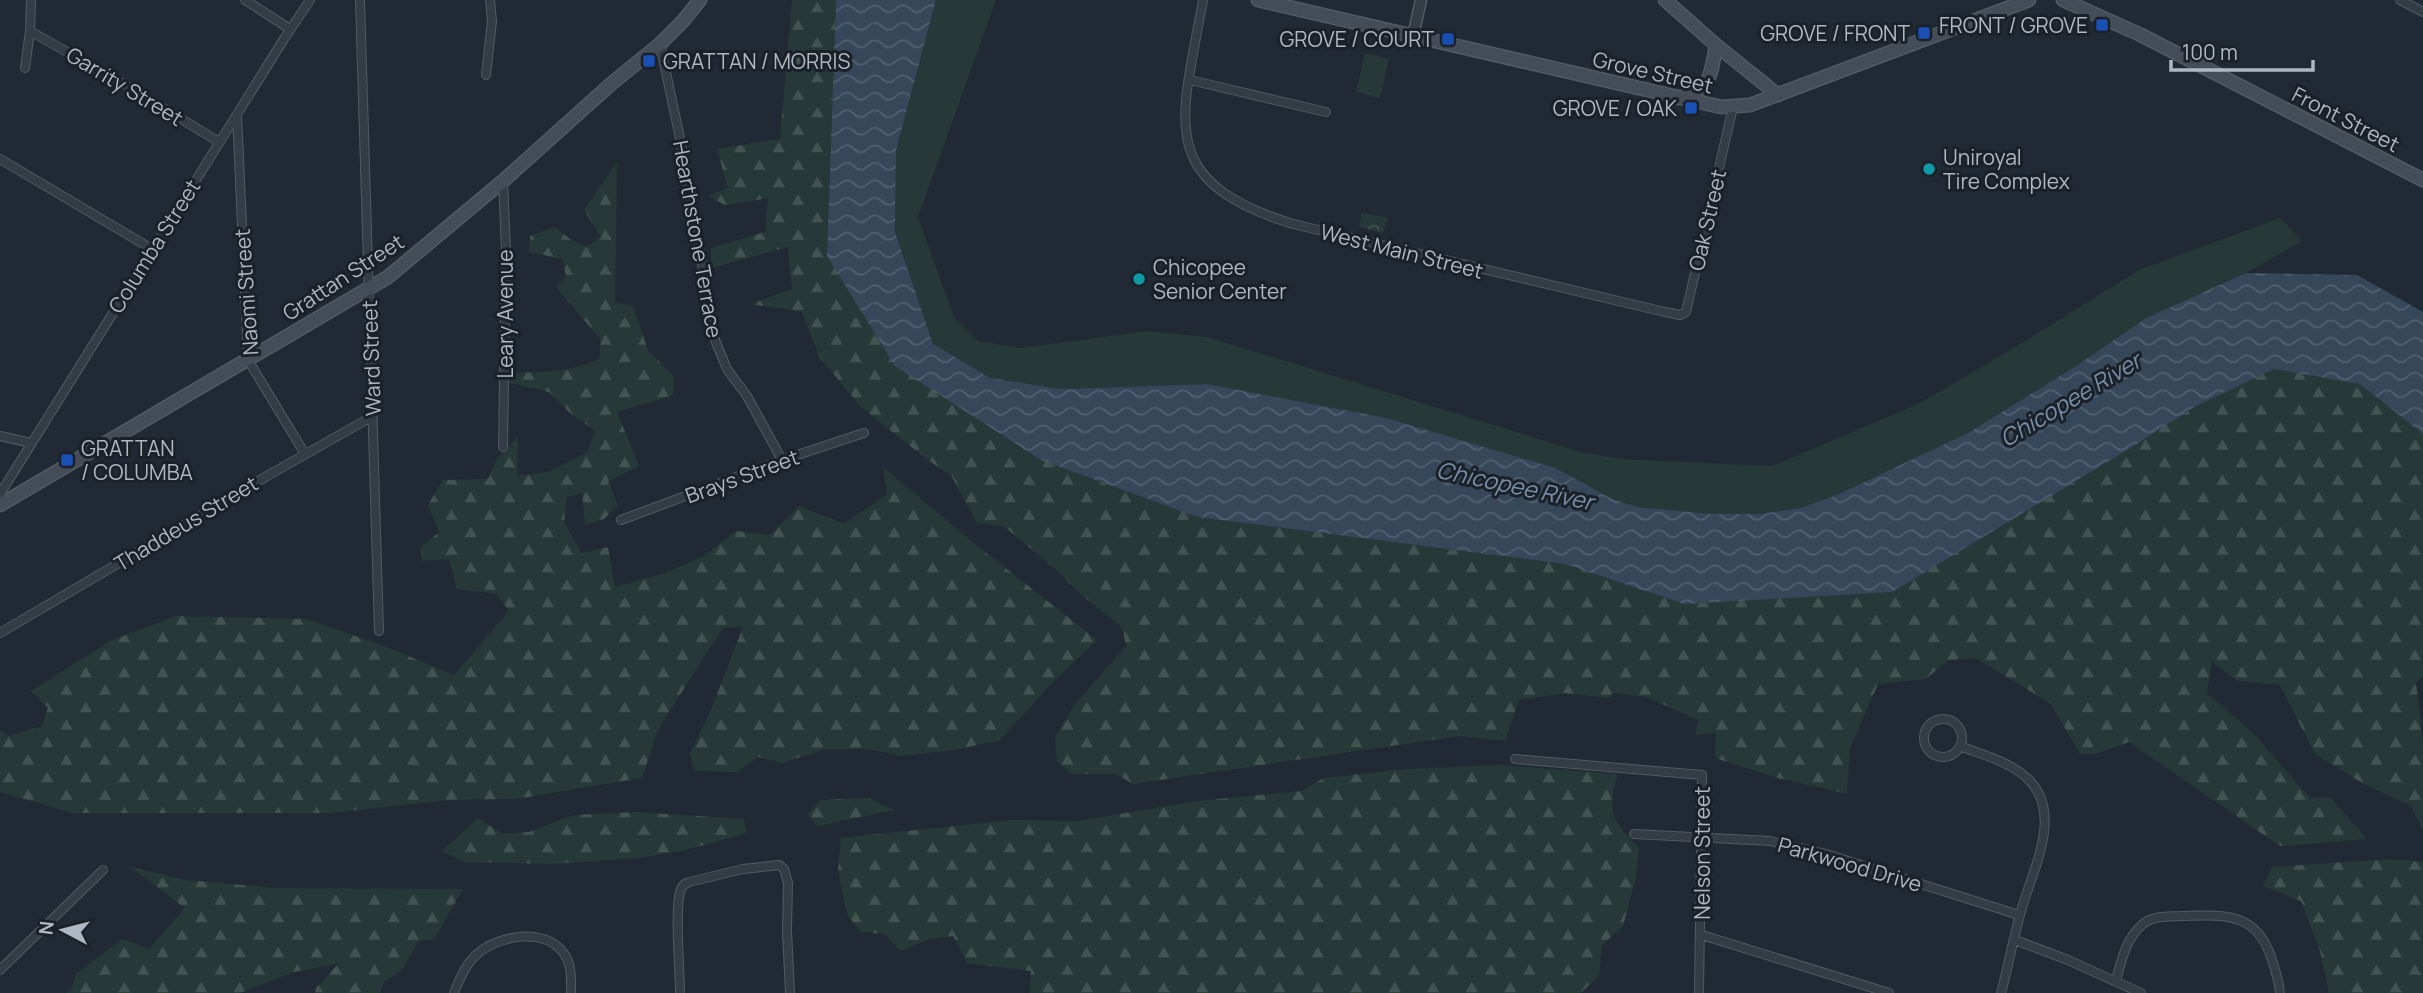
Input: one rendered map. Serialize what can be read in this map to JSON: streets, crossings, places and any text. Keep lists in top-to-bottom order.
{
  "streets": {
    "main road": ["Grove Street", "Front Street", "Grattan Street"],
    "street": [
      "Garrity Street",
      "Oak Street",
      "Hearthstone Terrace",
      "Columba Street",
      "West Main Street",
      "Naomi Street",
      "Leary Avenue",
      "Ward Street",
      "Brays Street",
      "Thaddeus Street",
      "Nelson Street",
      "Parkwood Drive"
    ]
  },
  "crossings": [
    ["Grove Street", "Oak Street"],
    ["Garrity Street", "Columba Street"],
    ["Oak Street", "West Main Street"],
    ["Hearthstone Terrace", "Grattan Street"],
    ["Hearthstone Terrace", "Brays Street"],
    ["Columba Street", "Naomi Street"],
    ["Grattan Street", "Naomi Street"],
    ["Grattan Street", "Leary Avenue"],
    ["Grattan Street", "Ward Street"],
    ["Naomi Street", "Thaddeus Street"],
    ["Ward Street", "Thaddeus Street"],
    ["Nelson Street", "Parkwood Drive"]
  ],
  "water": ["Chicopee River"],
  "places": {
    "transit": [
      "FRONT / GROVE",
      "GROVE / FRONT",
      "GROVE / COURT",
      "GRATTAN / MORRIS",
      "GROVE / OAK",
      "GRATTAN / COLUMBA"
    ],
    "other": ["Uniroyal Tire Complex", "Chicopee Senior Center"]
  },
  "scale_bar": "100 m",
  "north": "left"
}
